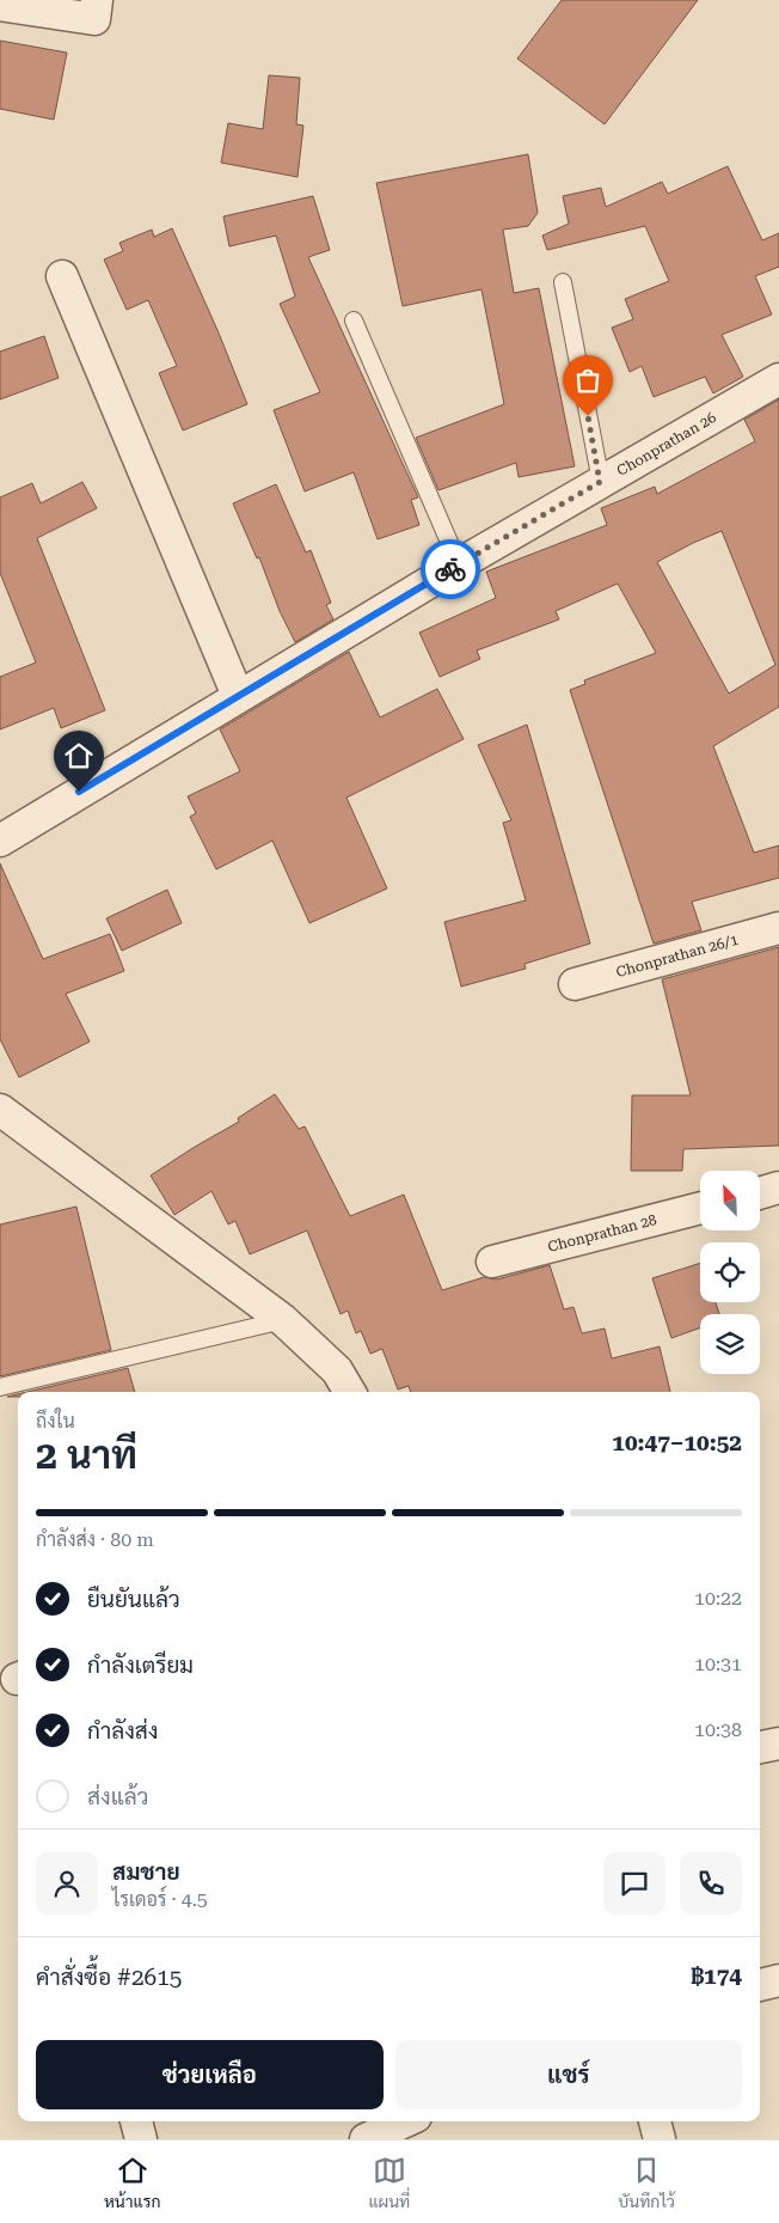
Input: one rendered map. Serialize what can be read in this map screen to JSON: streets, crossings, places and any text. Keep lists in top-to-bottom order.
{
  "streets": {
    "street": ["Chonprathan 26", "Chonprathan 26/1", "Chonprathan 28"]
  },
  "north": "top left",
  "page": {
    "heading": ["2 นาที", "ถึงใน", "10:47–10:52"],
    "panel": [
      "สมชาย",
      "ไรเดอร์ · 4.5",
      "คำสั่งซื้อ #2615",
      "฿174"
    ],
    "bar": "กำลังส่ง · 80 m",
    "list": [
      ["ยืนยันแล้ว", "10:22"],
      ["กำลังเตรียม", "10:31"],
      ["กำลังส่ง", "10:38"],
      "ส่งแล้ว"
    ],
    "buttons": ["ช่วยเหลือ", "แชร์"],
    "tabs": ["หน้าแรก", "แผนที่", "บันทึกไว้"]
  }
}
